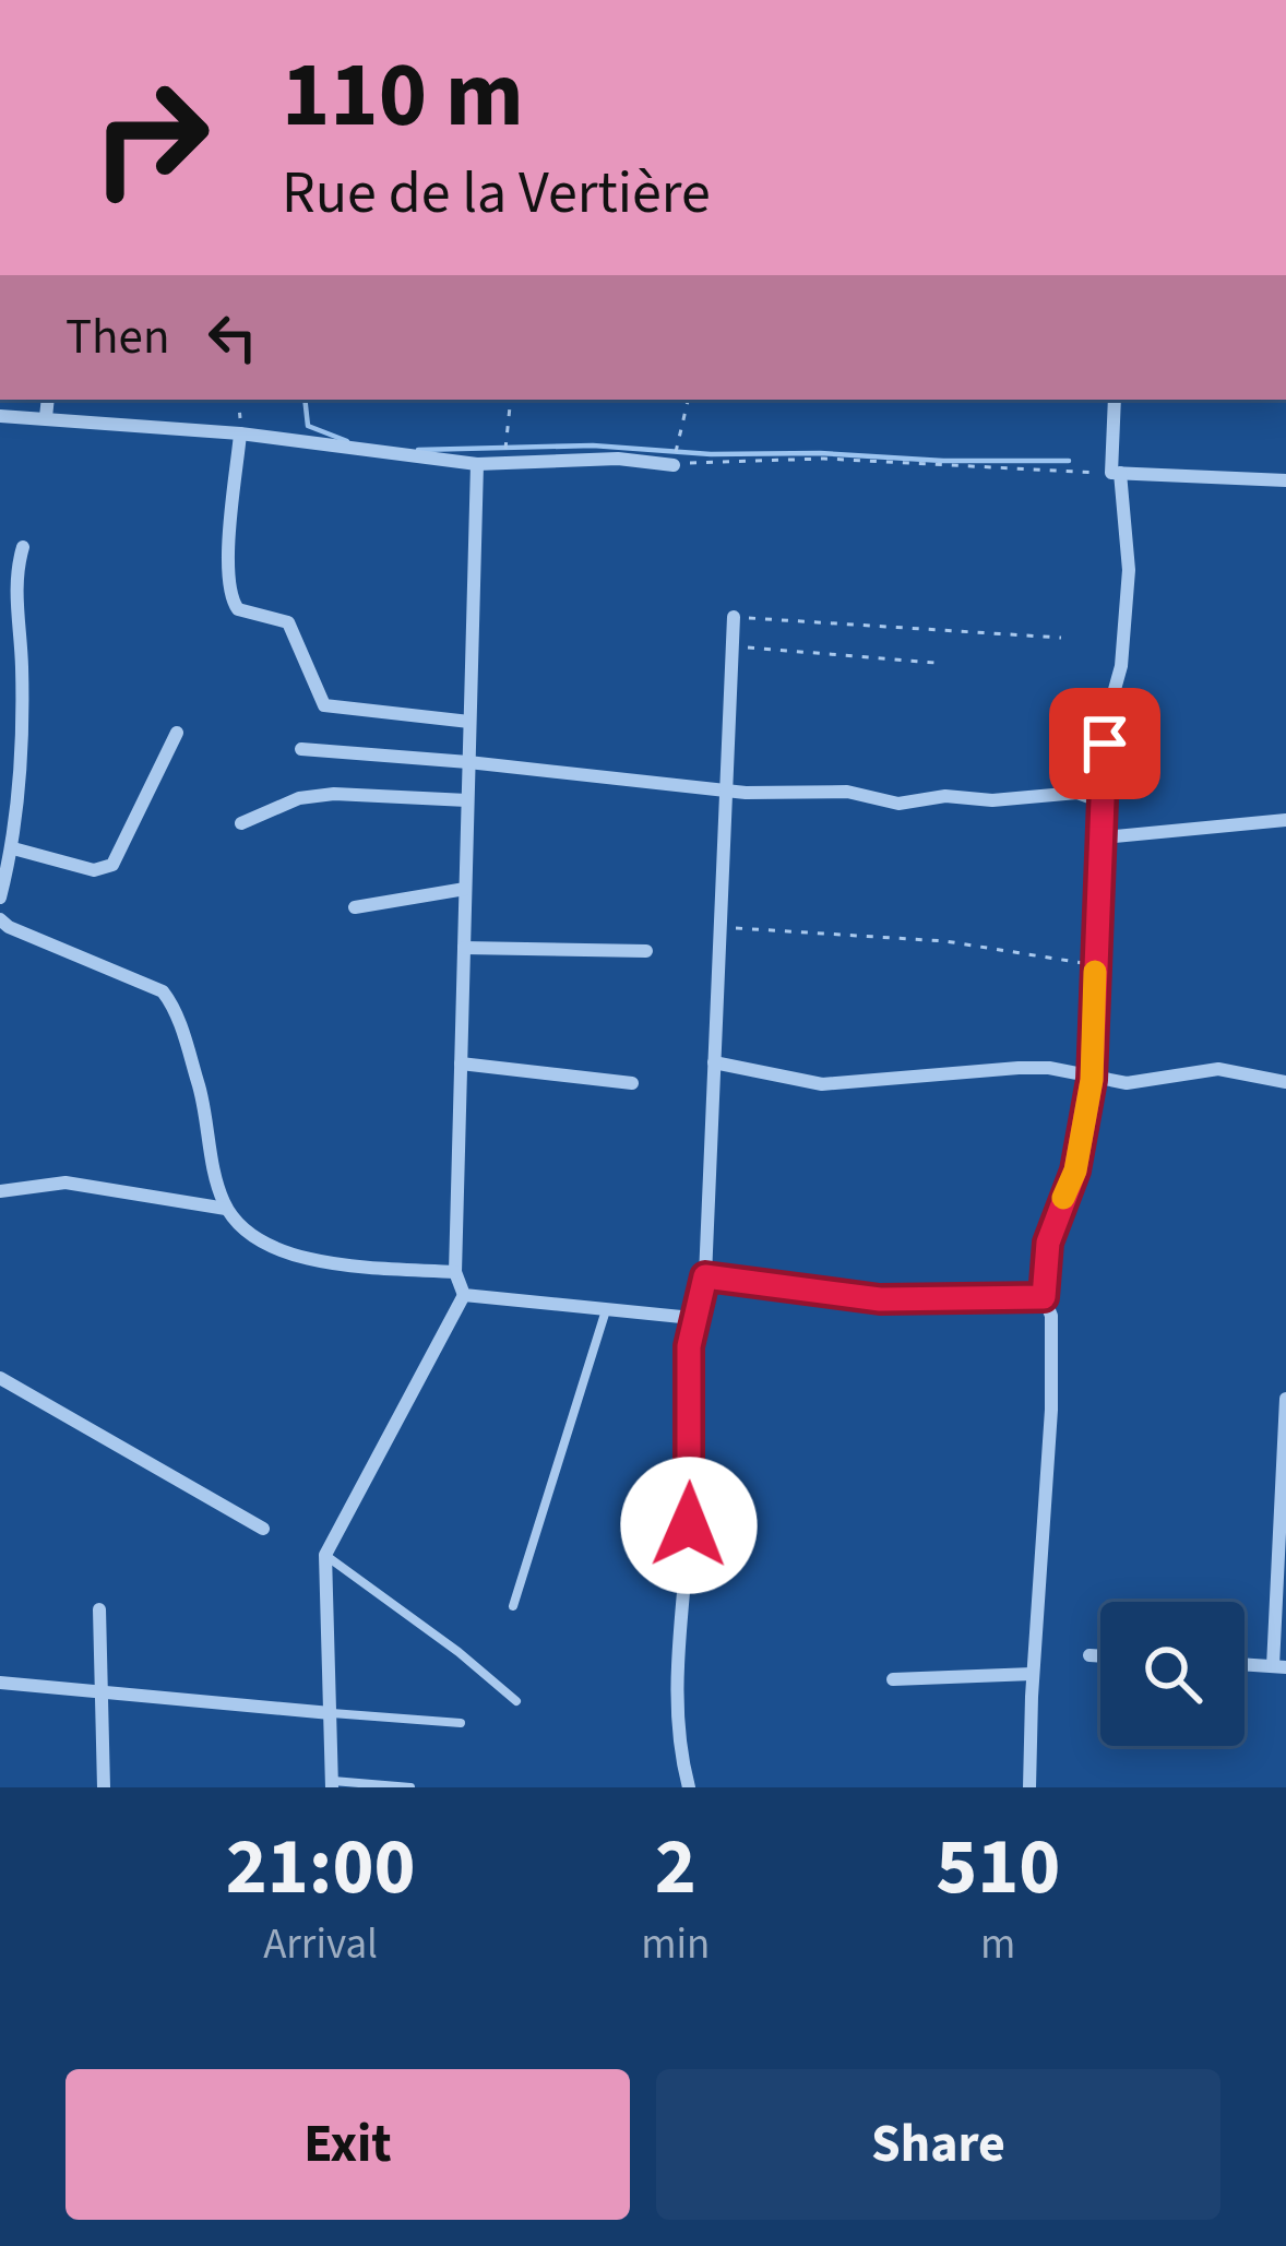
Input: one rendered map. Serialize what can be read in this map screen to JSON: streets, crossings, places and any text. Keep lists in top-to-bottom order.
{
  "page": {
    "turn": ["110 m", "Rue de la Vertière"],
    "then": "Then",
    "eta": [
      "21:00",
      "Arrival",
      "2",
      "min",
      "510",
      "m"
    ],
    "buttons": ["Exit", "Share"]
  }
}
